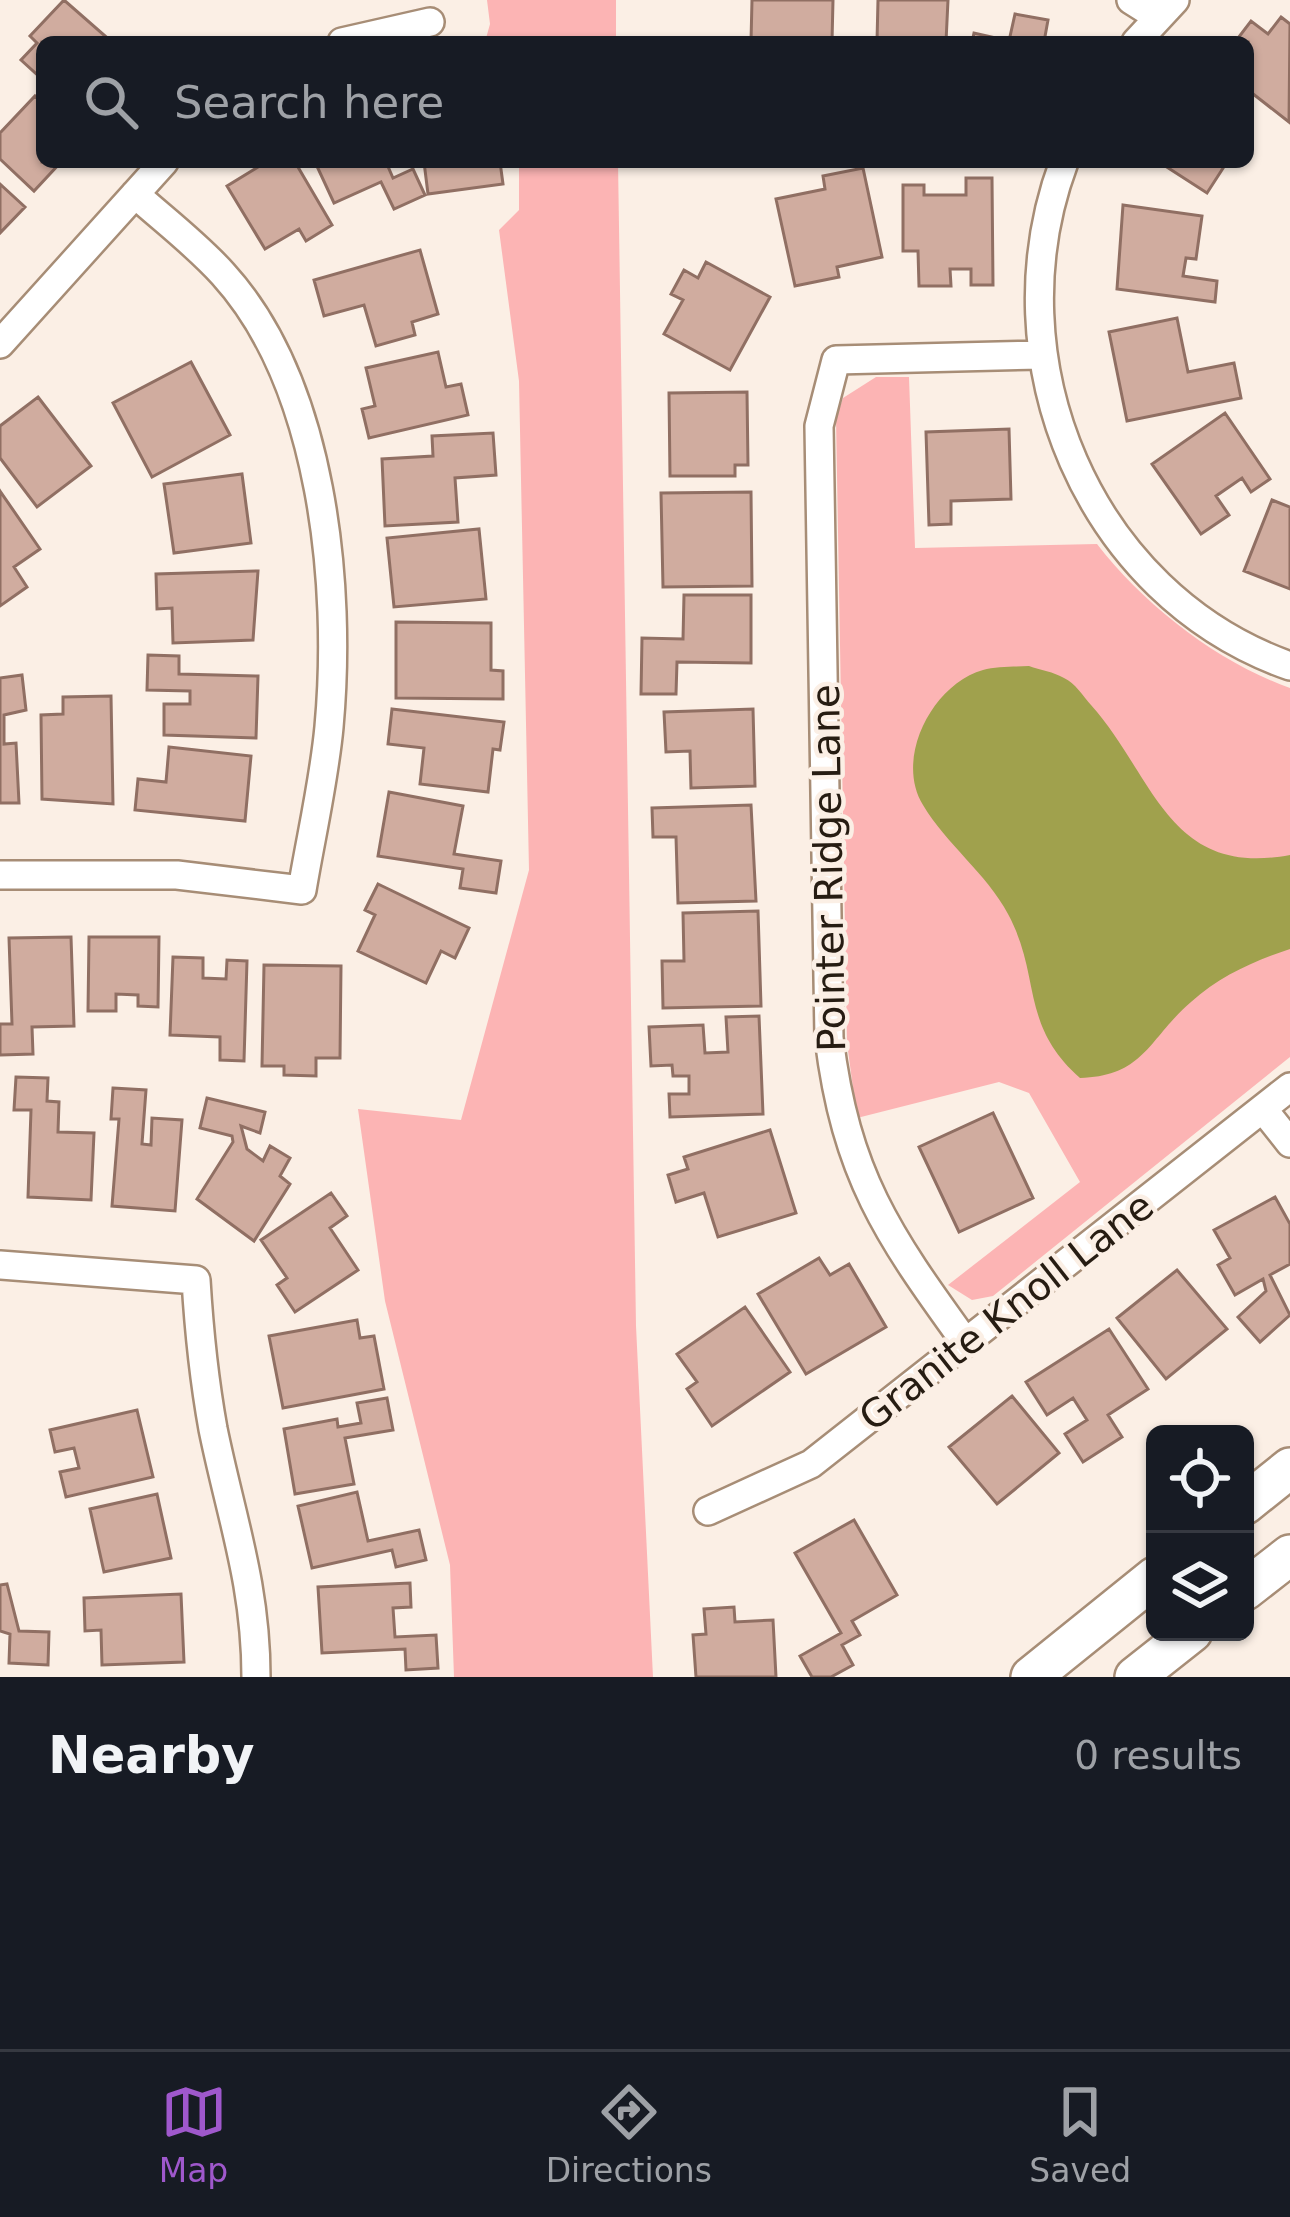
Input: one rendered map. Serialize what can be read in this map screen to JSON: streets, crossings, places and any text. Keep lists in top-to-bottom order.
{
  "streets": {
    "street": ["Pointer Ridge Lane", "Granite Knoll Lane"]
  },
  "crossings": [
    ["Pointer Ridge Lane", "Granite Knoll Lane"]
  ],
  "page": {
    "search": "Search here",
    "heading": ["Nearby", "0 results"],
    "nav": ["Map", "Directions", "Saved"]
  }
}
